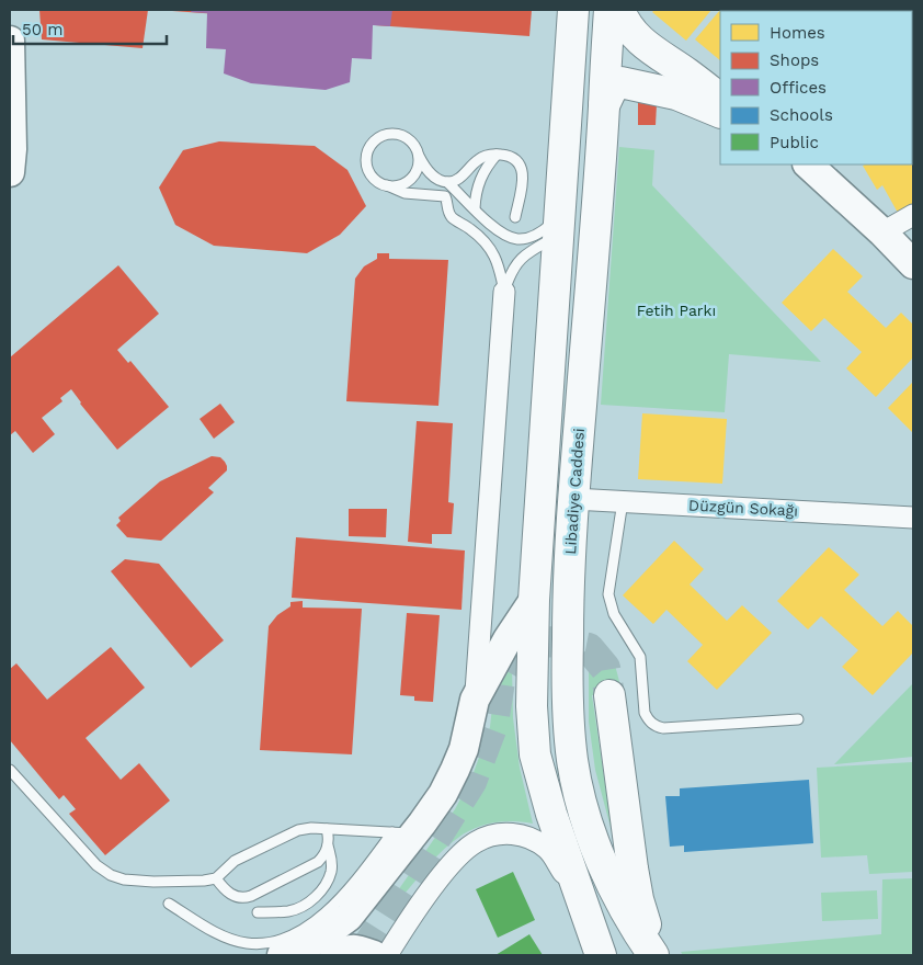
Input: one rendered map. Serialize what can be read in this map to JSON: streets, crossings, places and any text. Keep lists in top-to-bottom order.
{
  "streets": {
    "main road": ["Libadiye Caddesi"],
    "street": ["Düzgün Sokağı"]
  },
  "crossings": [
    ["Libadiye Caddesi", "Düzgün Sokağı"]
  ],
  "parks": ["Fetih Parkı"],
  "legend": [
    "Homes",
    "Shops",
    "Offices",
    "Schools",
    "Public"
  ],
  "scale_bar": "50 m"
}
